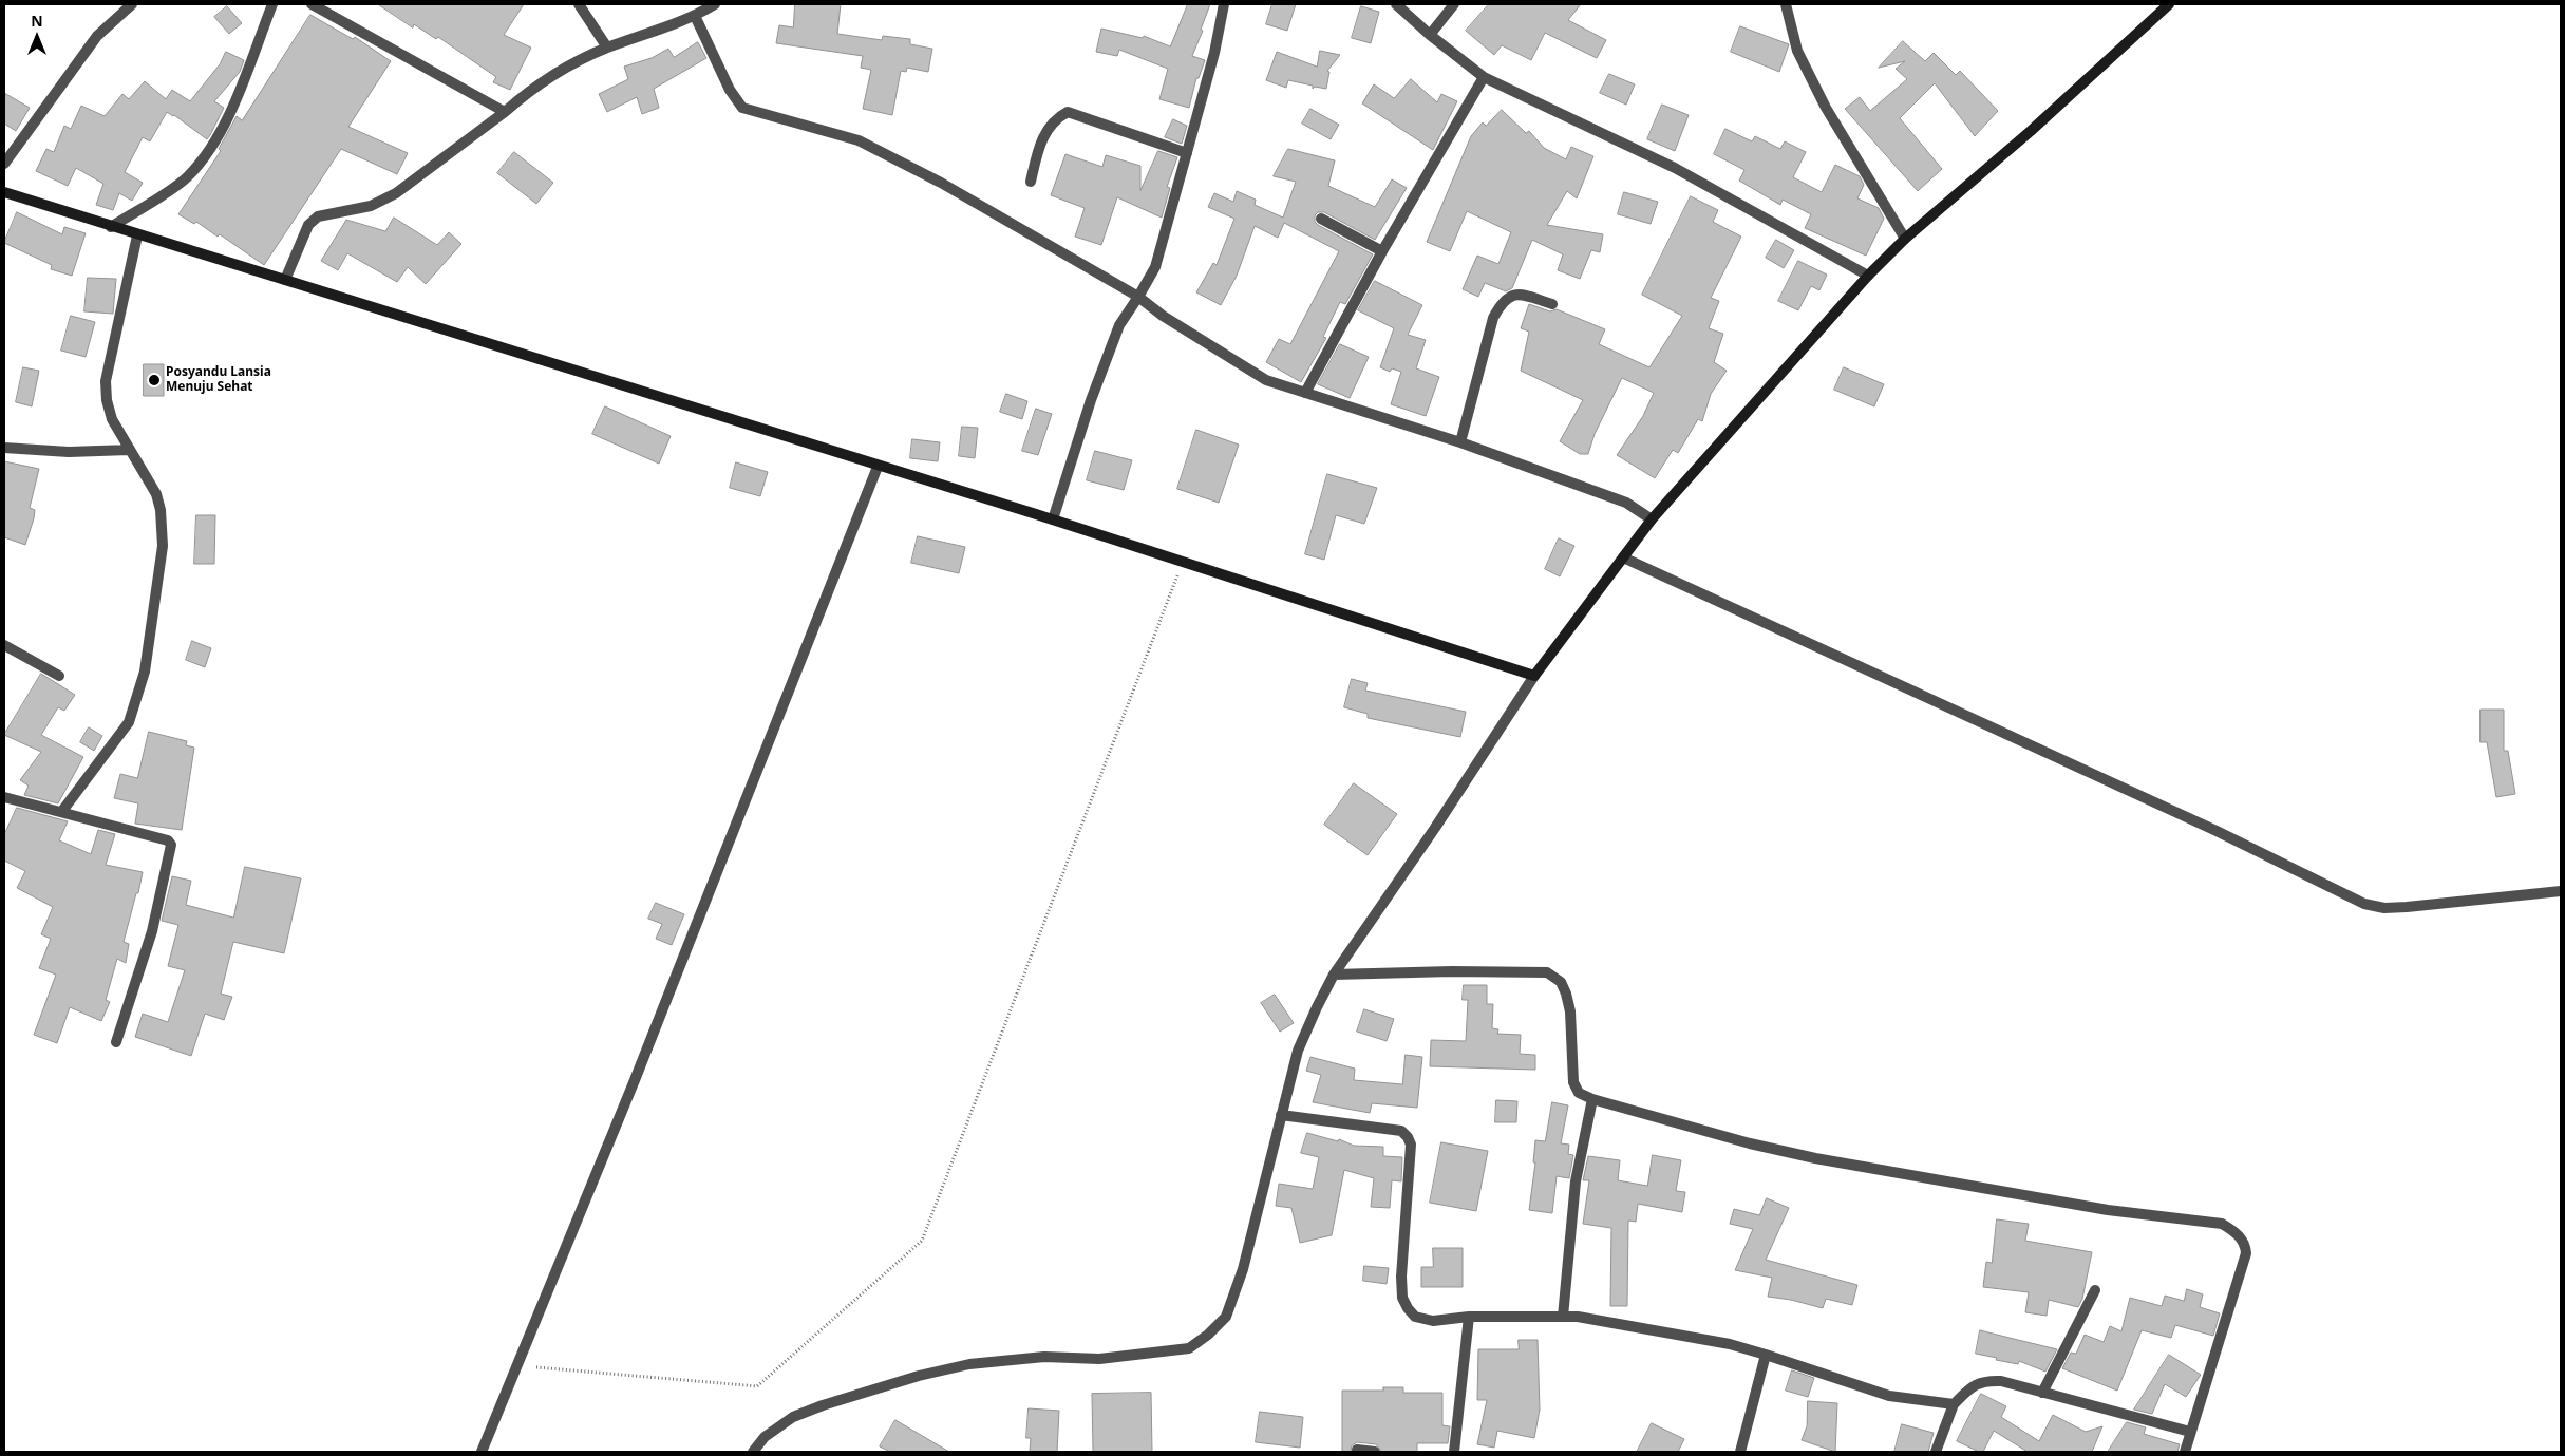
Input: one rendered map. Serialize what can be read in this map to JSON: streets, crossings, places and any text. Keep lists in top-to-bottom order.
{
  "places": ["Posyandu Lansia Menuju Sehat"],
  "north": "top"
}
